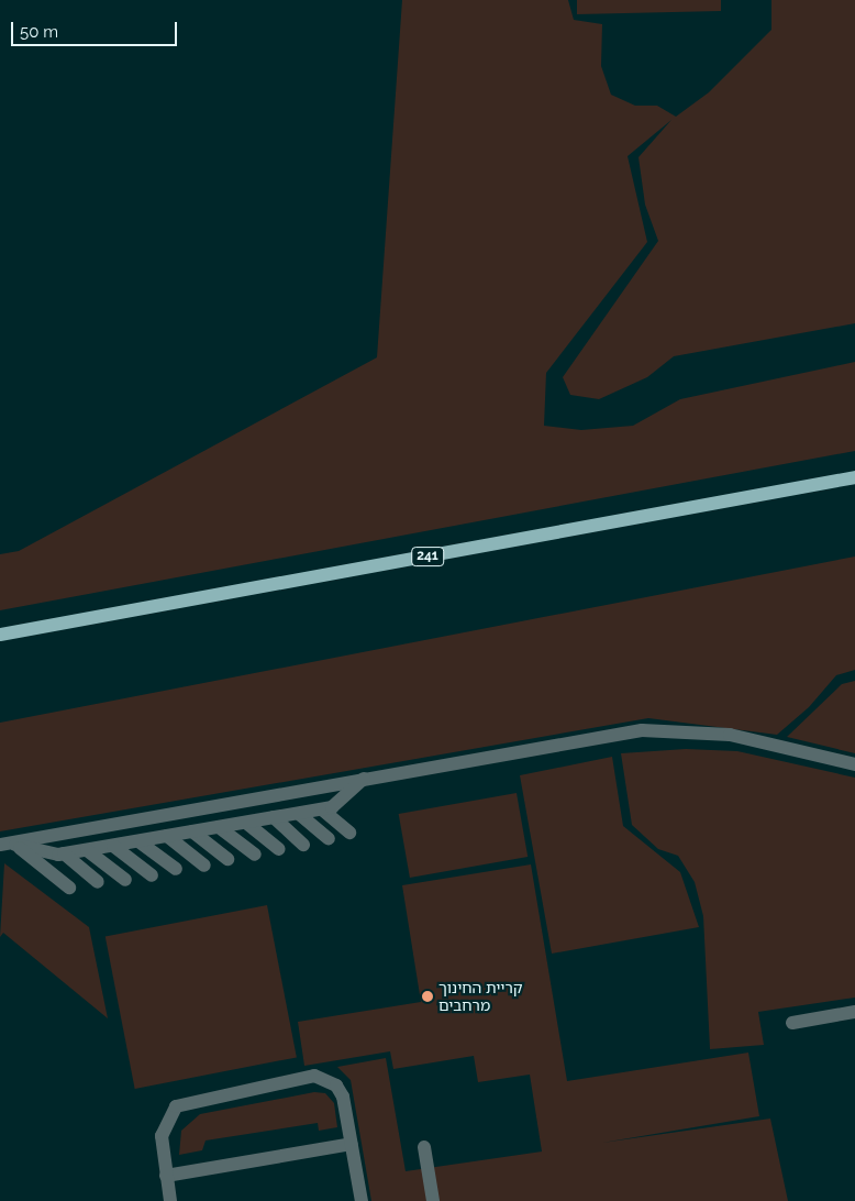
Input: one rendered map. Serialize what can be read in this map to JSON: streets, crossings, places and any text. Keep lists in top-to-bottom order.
{
  "streets": {
    "main road": ["241"]
  },
  "places": ["קריית החינוך מרחבים"],
  "scale_bar": "50 m"
}
